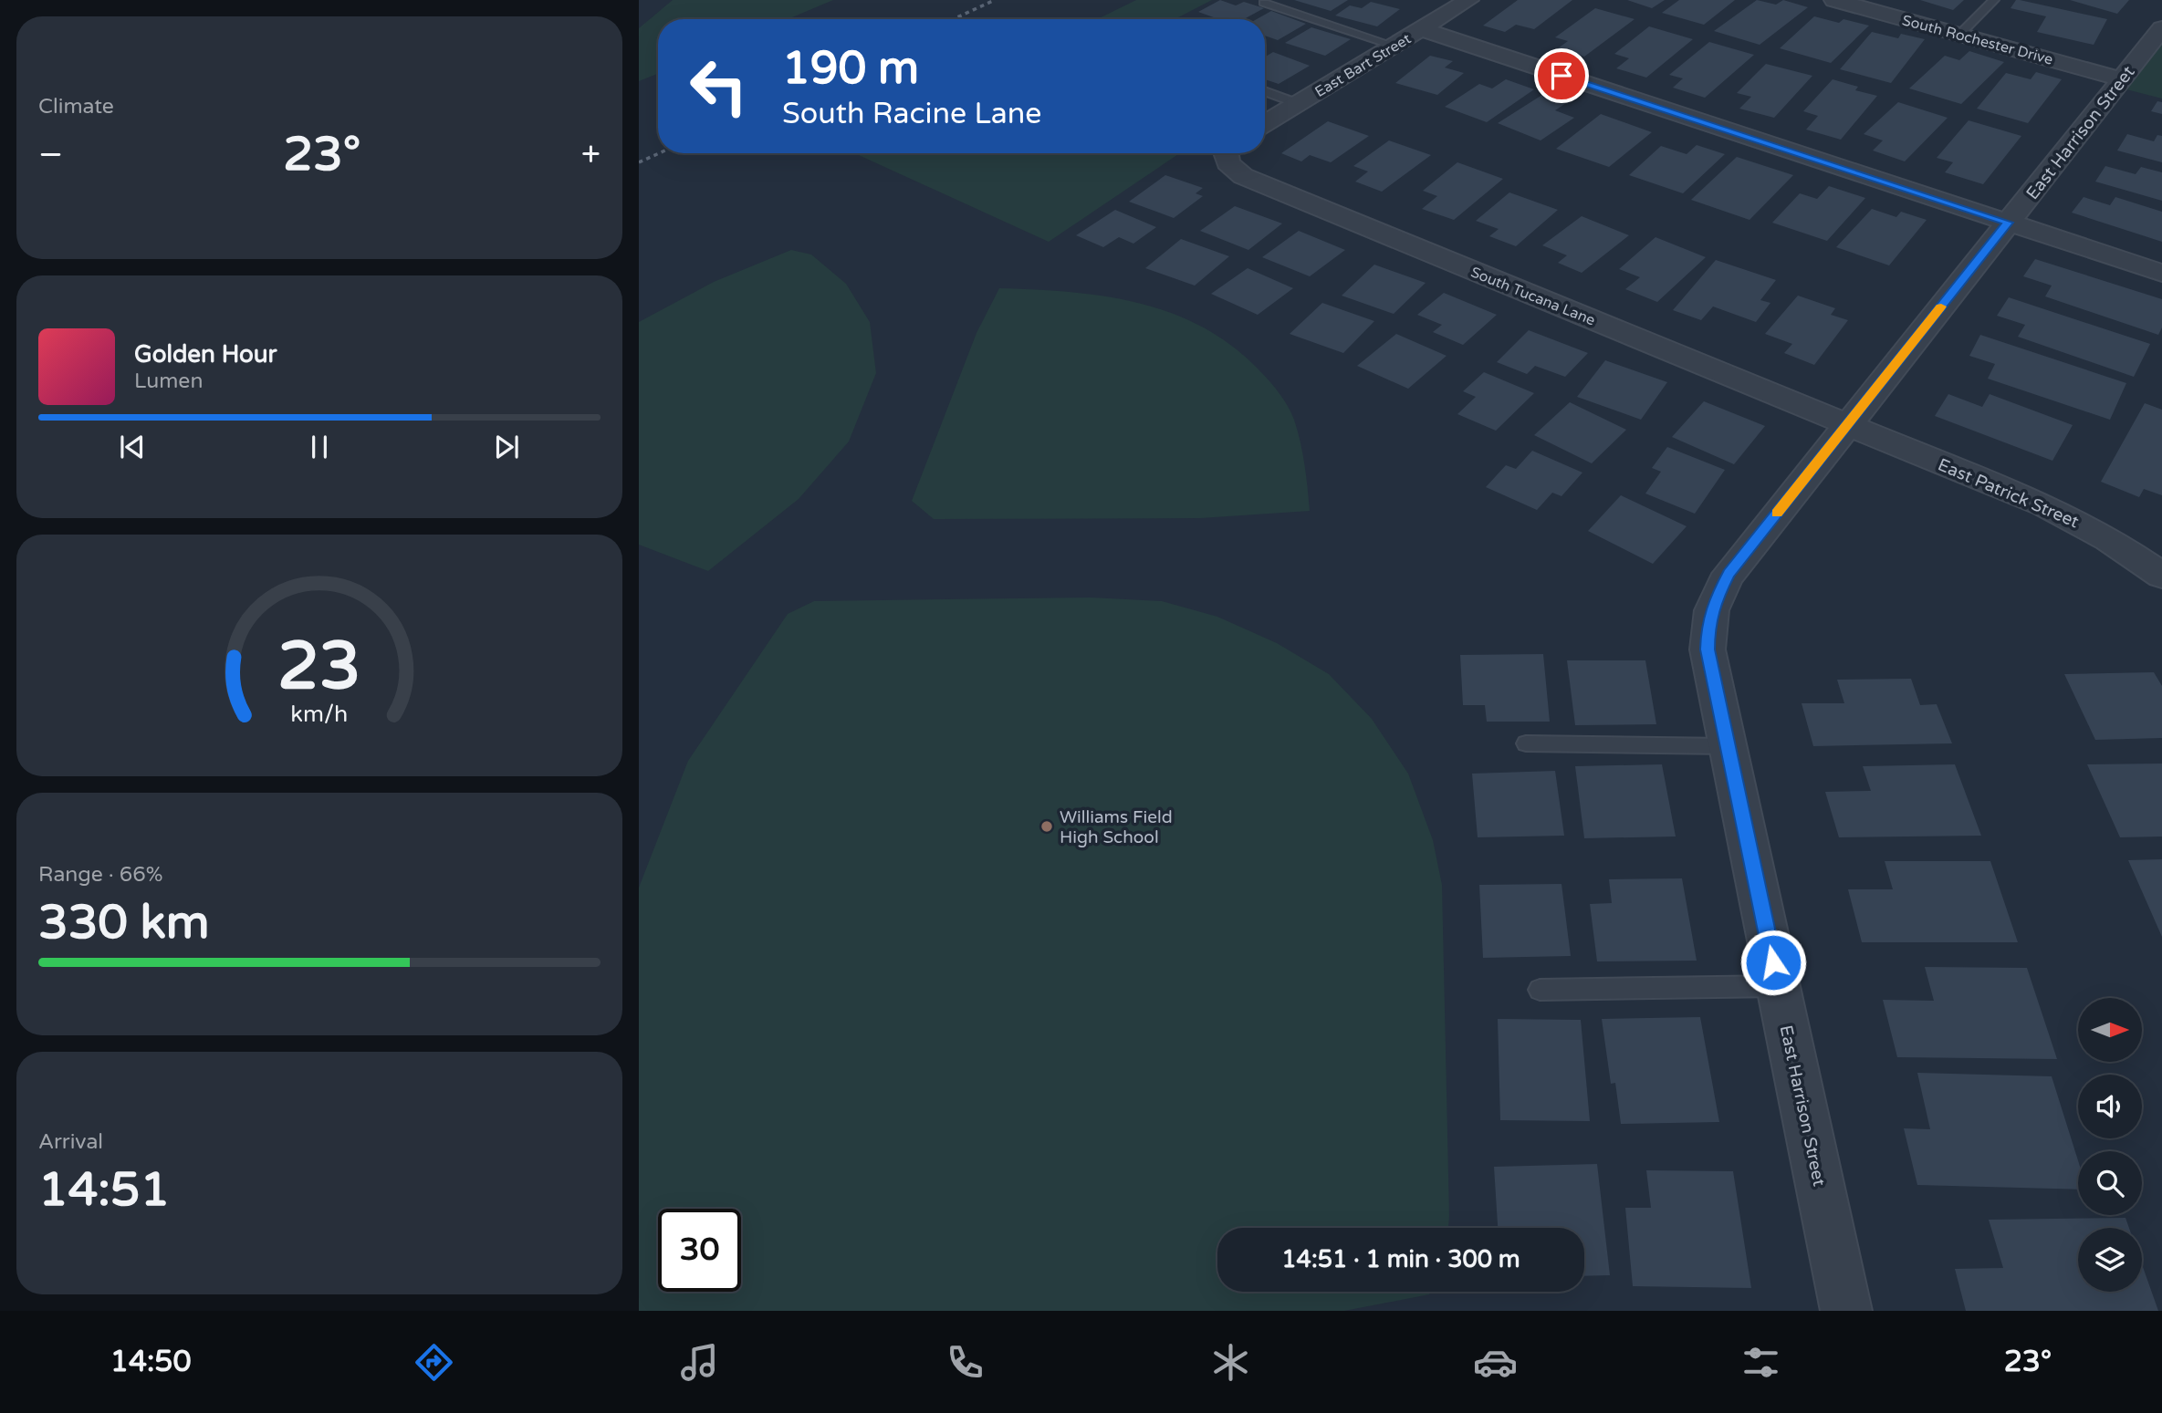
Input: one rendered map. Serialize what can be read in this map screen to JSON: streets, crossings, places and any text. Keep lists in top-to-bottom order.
{
  "streets": {
    "street": [
      "South Rochester Drive",
      "East Bart Street",
      "East Harrison Street",
      "South Tucana Lane",
      "East Patrick Street"
    ]
  },
  "crossings": [
    ["South Rochester Drive", "East Harrison Street"],
    ["East Harrison Street", "South Tucana Lane"],
    ["East Harrison Street", "East Patrick Street"],
    ["South Tucana Lane", "East Patrick Street"]
  ],
  "places": ["Williams Field High School"],
  "north": "right",
  "page": {
    "tile": [
      "Climate",
      ["Range · 66%", "330 km"],
      ["Arrival", "14:51"]
    ],
    "turn": ["190 m", "South Racine Lane"],
    "heat": ["−", "23°", "+"],
    "song": ["Golden Hour", "Lumen"],
    "limit": "30",
    "trip": "14:51 · 1 min · 300 m",
    "tabs": ["14:50", "23°"],
    "gauge": ["23", "km/h"]
  }
}
